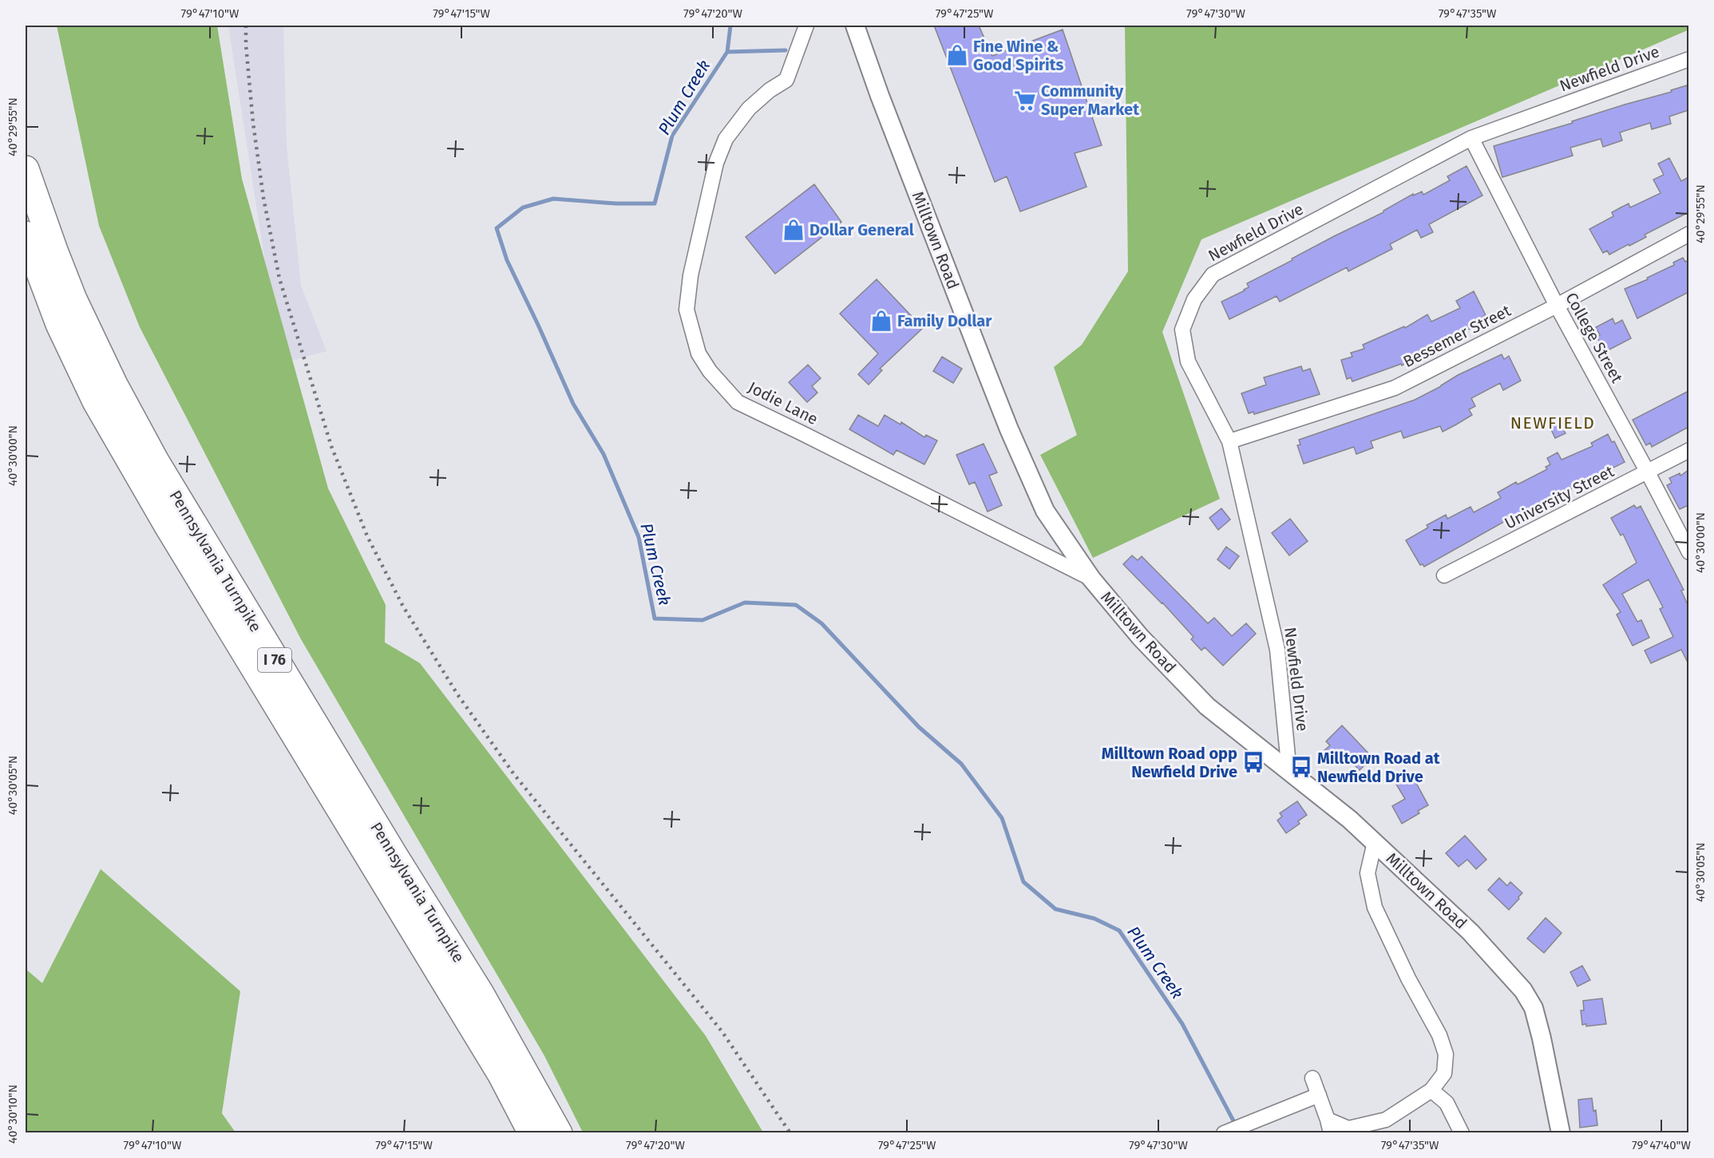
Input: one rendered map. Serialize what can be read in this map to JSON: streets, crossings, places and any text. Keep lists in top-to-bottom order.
{
  "streets": {
    "highway": ["Pennsylvania Turnpike", "I 76"],
    "street": [
      "Newfield Drive",
      "Milltown Road",
      "Bessemer Street",
      "College Street",
      "Jodie Lane",
      "University Street"
    ]
  },
  "crossings": [
    ["Newfield Drive", "Milltown Road"],
    ["Newfield Drive", "Bessemer Street"],
    ["Newfield Drive", "College Street"],
    ["Milltown Road", "Jodie Lane"],
    ["Bessemer Street", "College Street"],
    ["College Street", "University Street"]
  ],
  "districts": ["NEWFIELD"],
  "water": ["Plum Creek"],
  "places": {
    "shop": ["Fine Wine & Good Spirits", "Dollar General", "Family Dollar"],
    "supermarket": ["Community Super Market"],
    "bus stop": ["Milltown Road opp Newfield Drive", "Milltown Road at Newfield Drive"]
  },
  "coordinates": [
    "79°47'10\"W",
    "79°47'15\"W",
    "79°47'20\"W",
    "79°47'25\"W",
    "79°47'30\"W",
    "79°47'35\"W",
    "40°29'55\"N",
    "40°30'00\"N",
    "40°30'05\"N",
    "40°30'10\"N",
    "79°47'40\"W"
  ]
}
